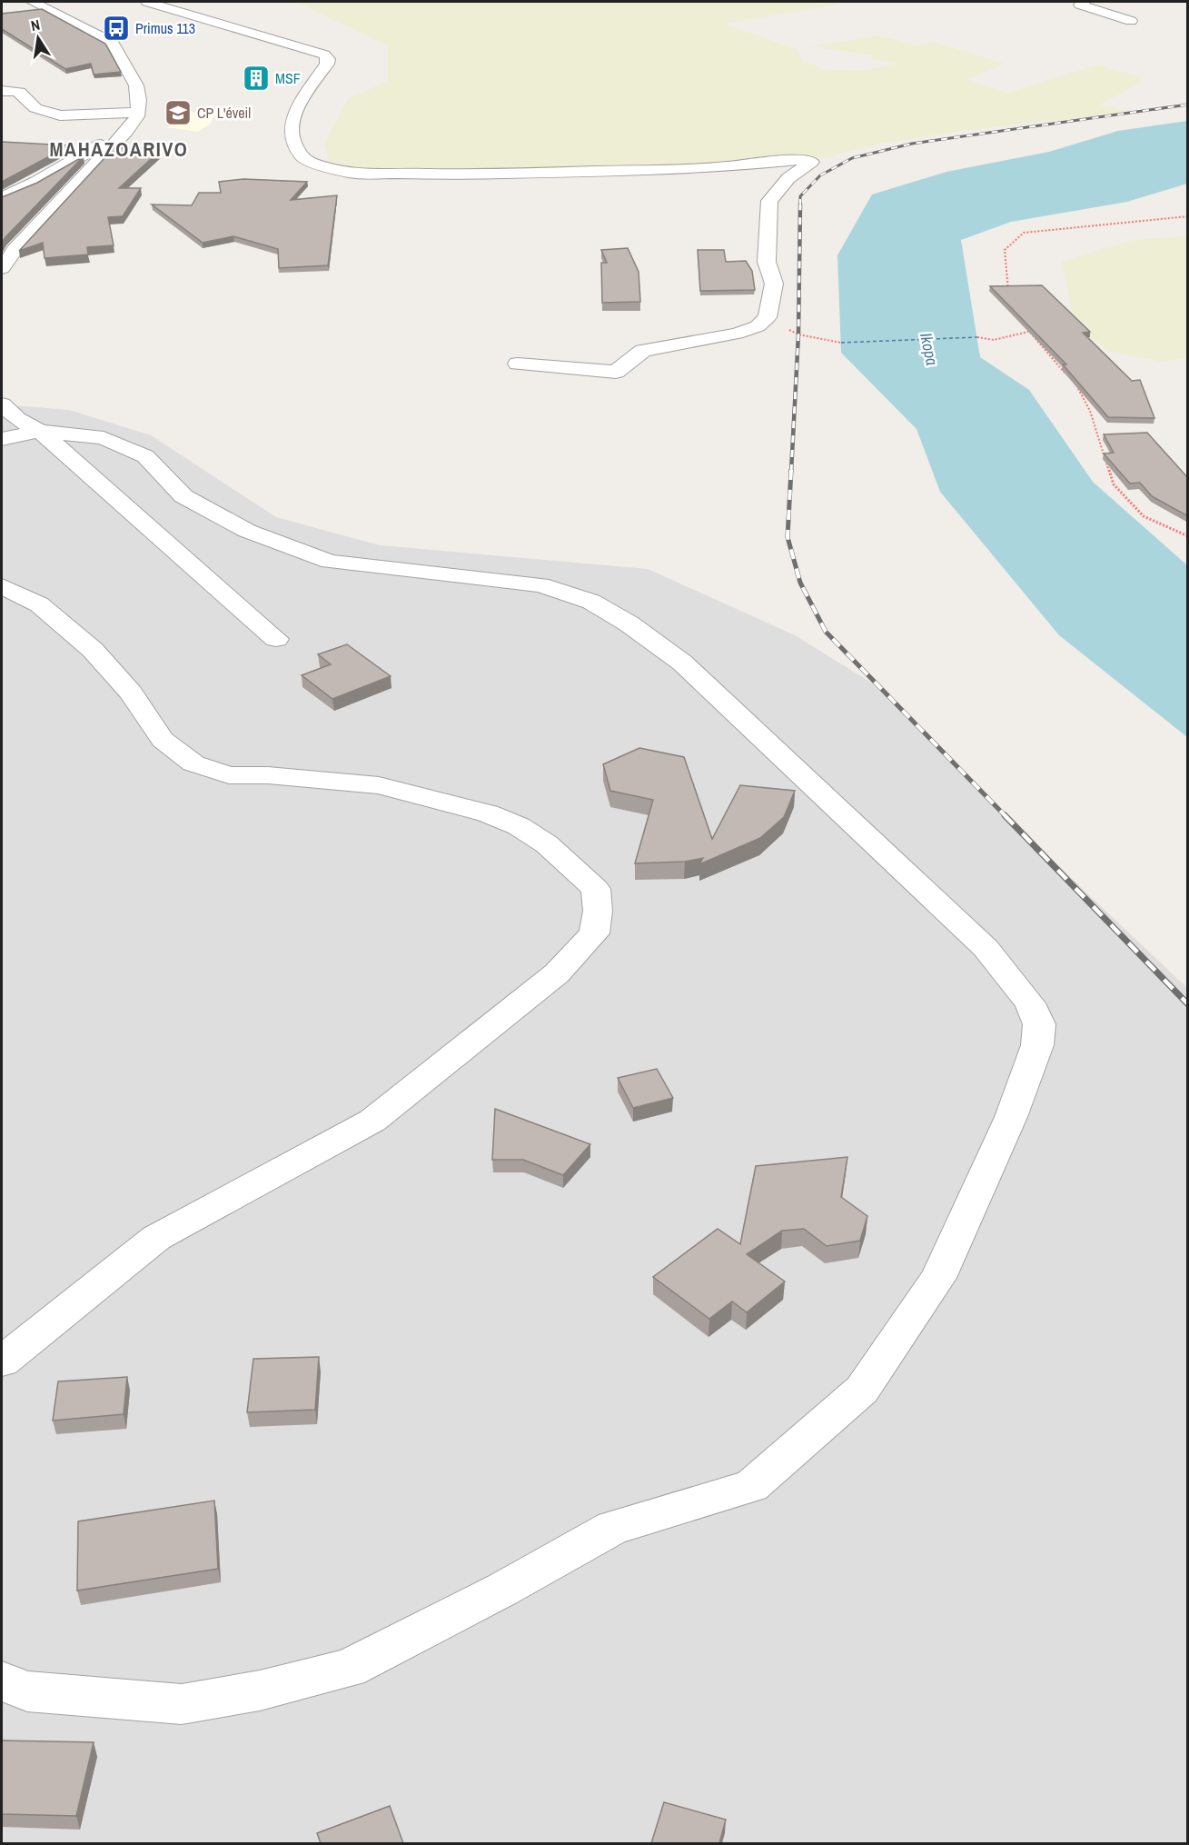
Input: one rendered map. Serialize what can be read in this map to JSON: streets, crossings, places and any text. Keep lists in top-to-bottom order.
{
  "districts": ["MAHAZOARIVO"],
  "water": ["Ikopa"],
  "places": {
    "bus stop": ["Primus 113"],
    "building": ["MSF"],
    "school or university": ["CP L'éveil"]
  },
  "north": "top"
}
